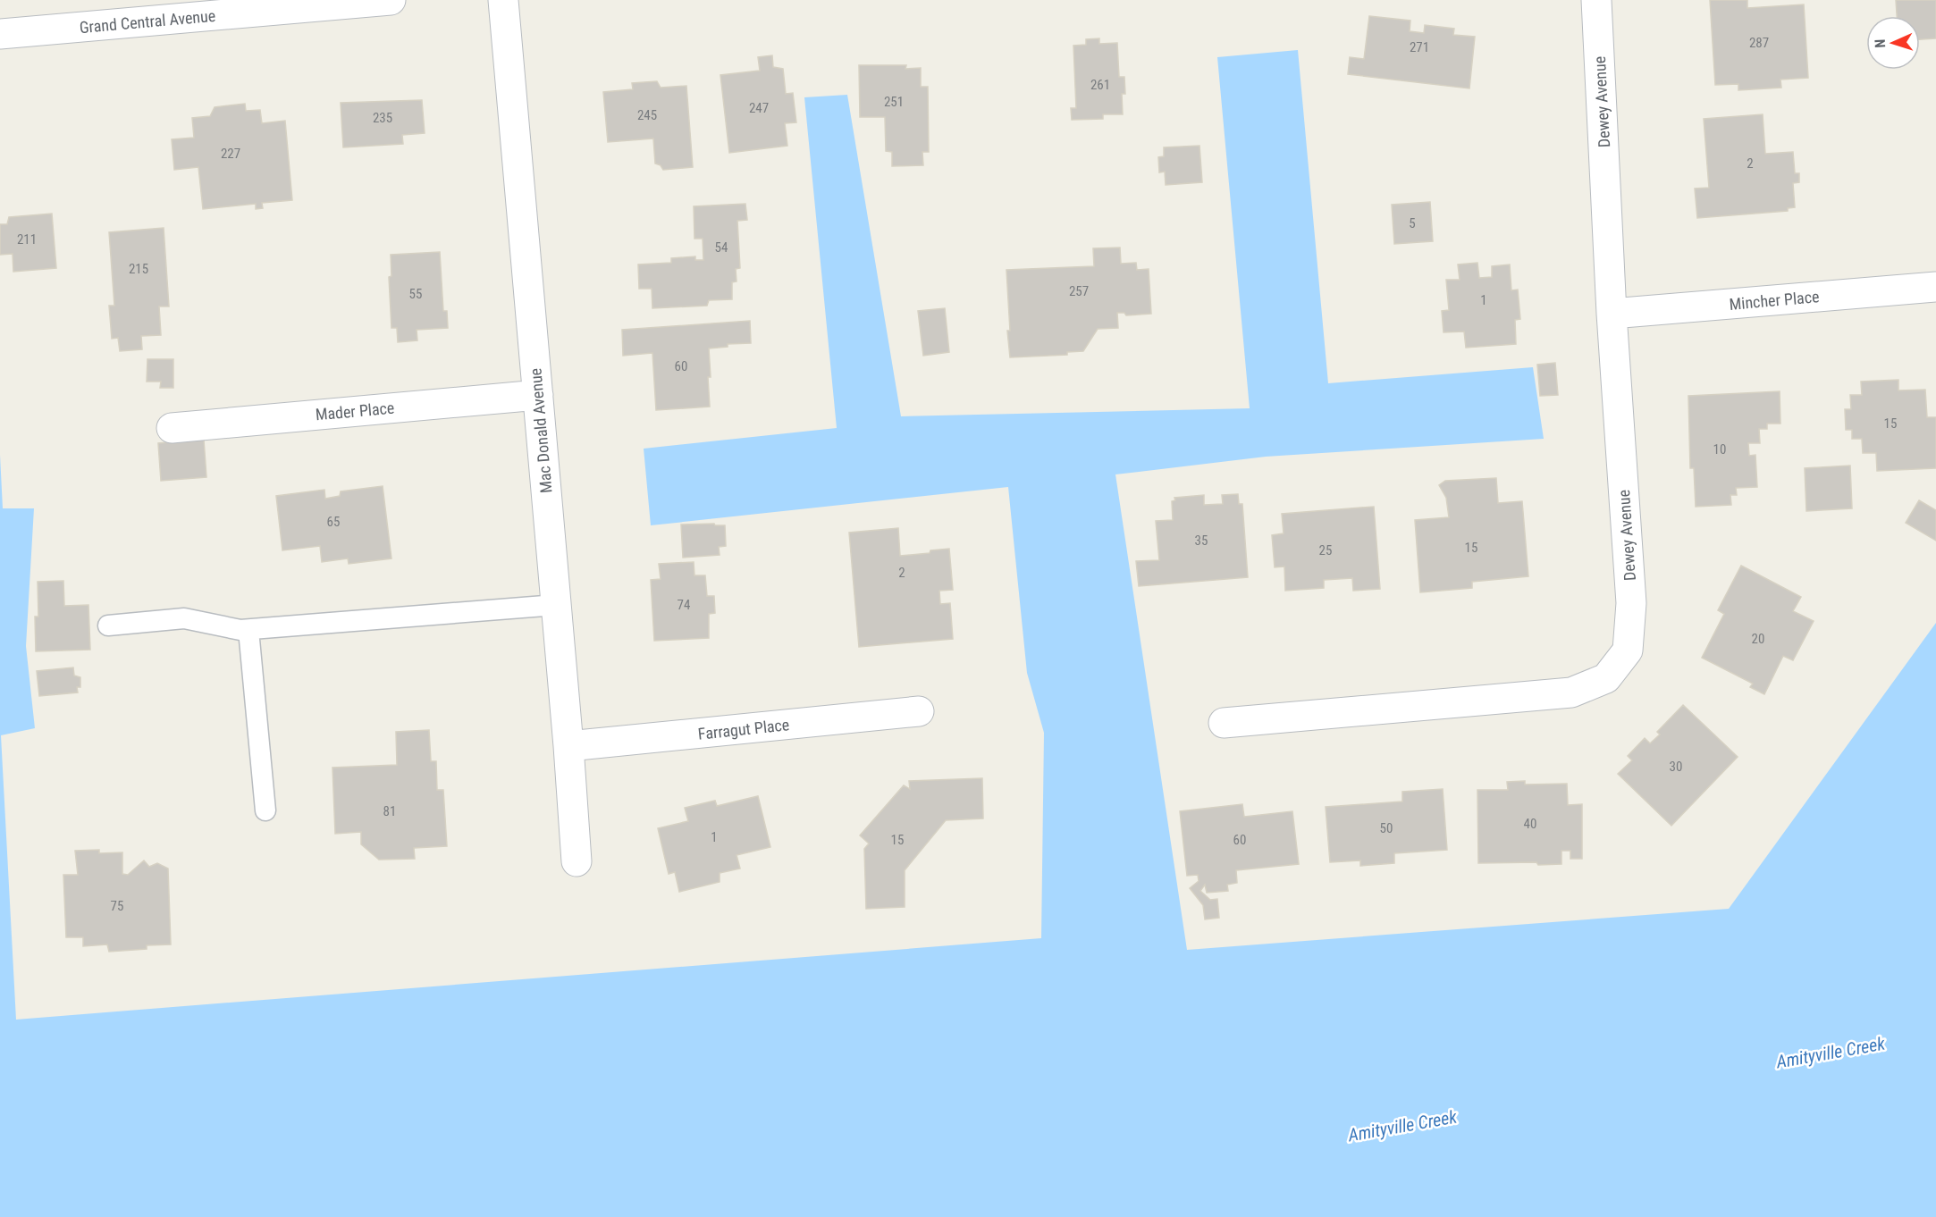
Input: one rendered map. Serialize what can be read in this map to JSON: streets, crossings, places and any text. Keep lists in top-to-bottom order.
{
  "streets": {
    "street": [
      "Grand Central Avenue",
      "Dewey Avenue",
      "Mincher Place",
      "Mader Place",
      "Mac Donald Avenue",
      "Farragut Place"
    ]
  },
  "crossings": [
    ["Dewey Avenue", "Mincher Place"],
    ["Mader Place", "Mac Donald Avenue"],
    ["Mac Donald Avenue", "Farragut Place"]
  ],
  "water": ["Amityville Creek"],
  "house_numbers": [
    "287",
    "271",
    "261",
    "251",
    "247",
    "245",
    "235",
    "227",
    "2",
    "5",
    "211",
    "54",
    "215",
    "257",
    "55",
    "1",
    "60",
    "15",
    "10",
    "65",
    "35",
    "15",
    "25",
    "2",
    "74",
    "20",
    "30",
    "81",
    "40",
    "50",
    "1",
    "15",
    "60",
    "75"
  ],
  "north": "left"
}
